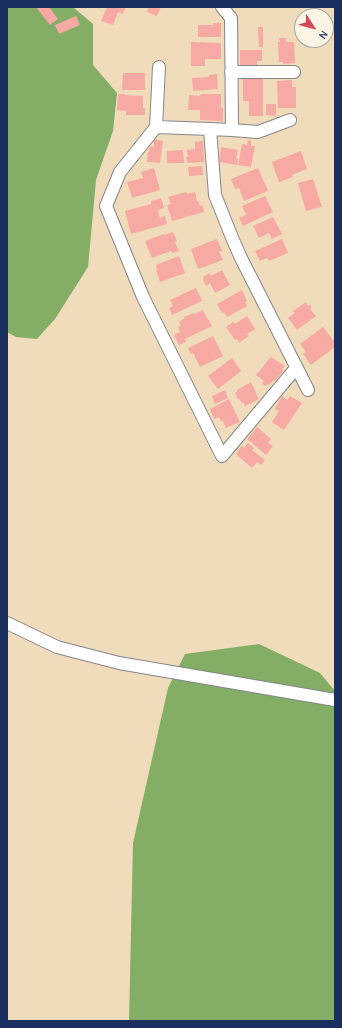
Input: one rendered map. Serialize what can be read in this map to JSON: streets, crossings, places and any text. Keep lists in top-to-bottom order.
{
  "north": "bottom right"
}
